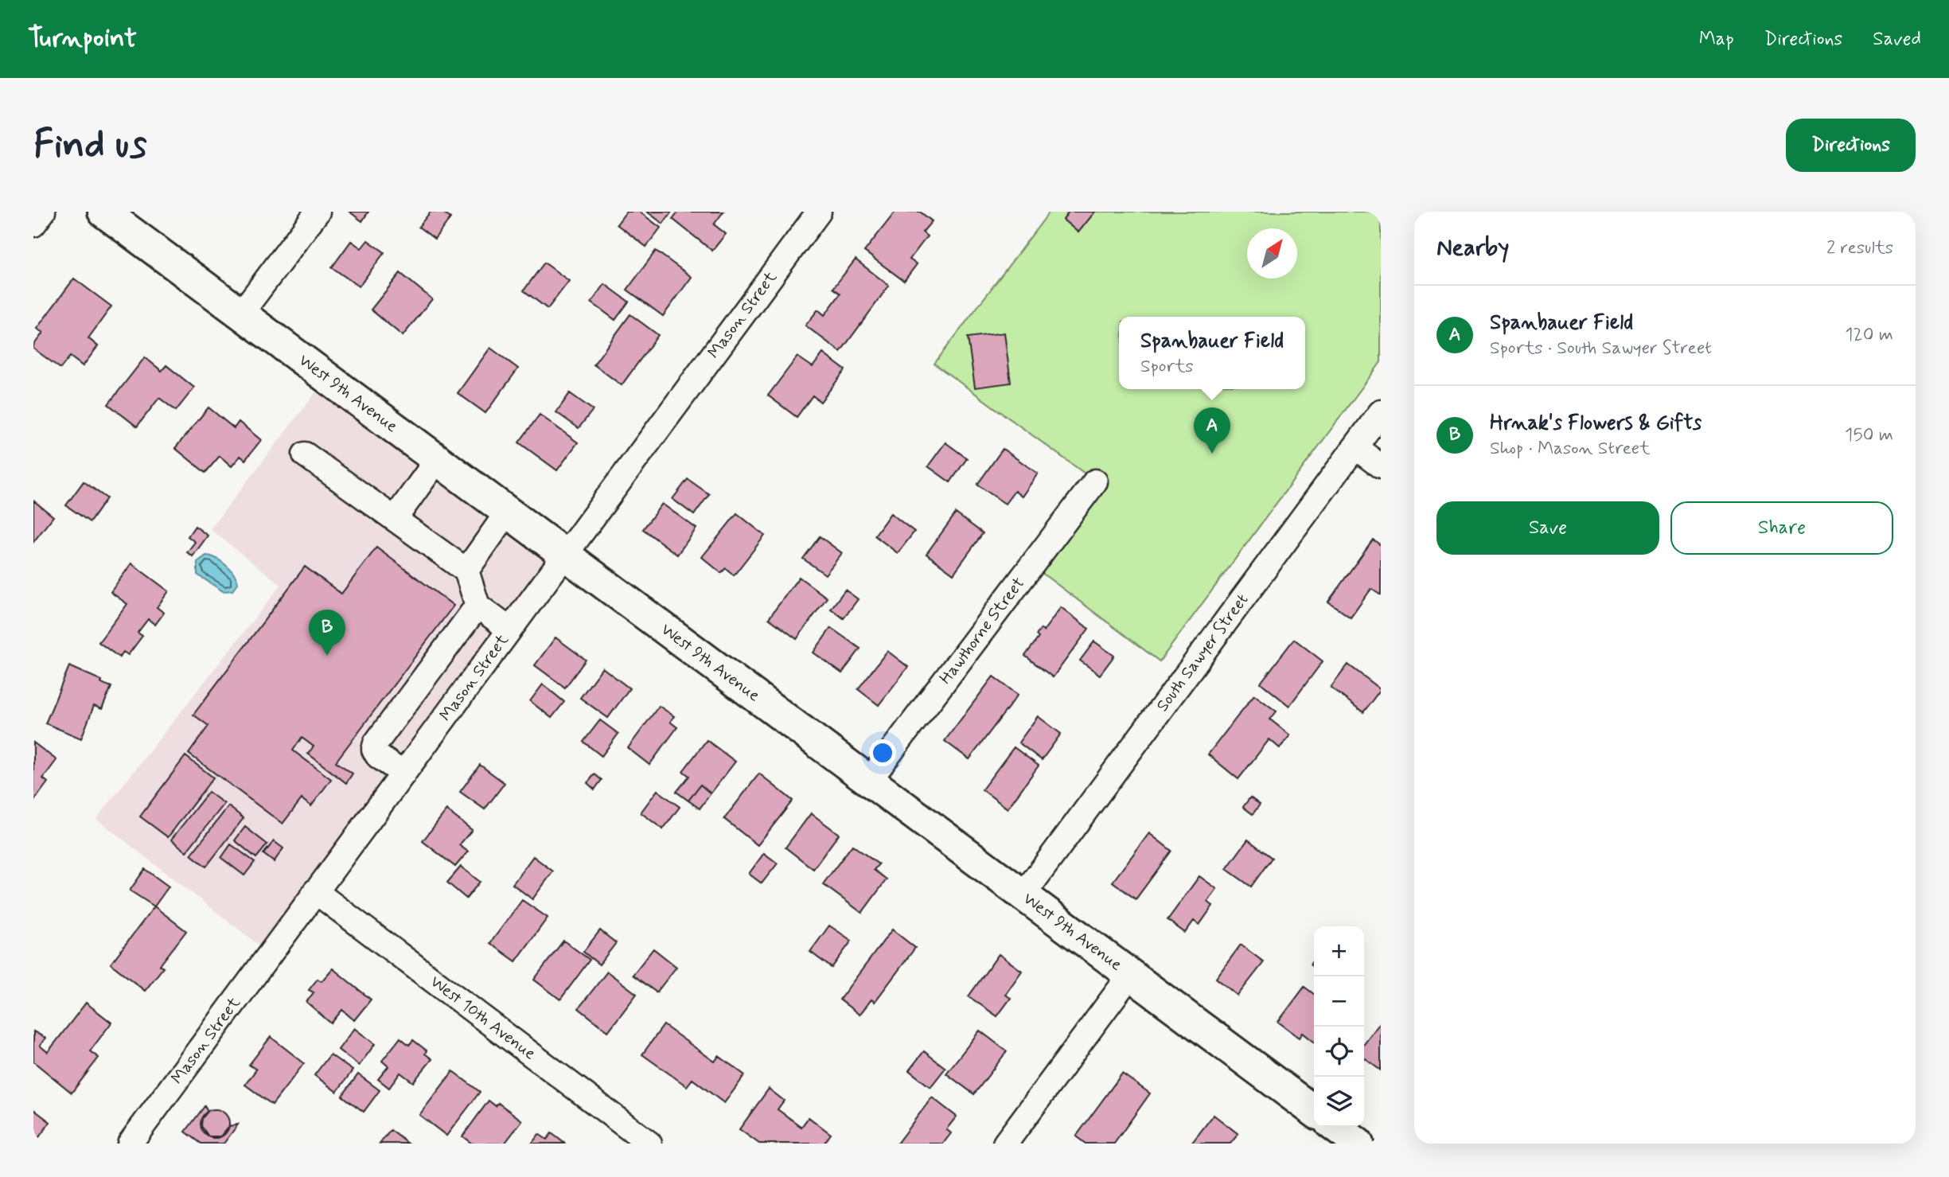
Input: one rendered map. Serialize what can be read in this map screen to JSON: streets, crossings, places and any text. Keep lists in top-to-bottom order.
{
  "streets": {
    "main road": ["West 9th Avenue"],
    "street": [
      "Mason Street",
      "Hawthorne Street",
      "South Sawyer Street",
      "West 10th Avenue"
    ]
  },
  "crossings": [
    ["Mason Street", "West 9th Avenue"],
    ["Mason Street", "West 10th Avenue"],
    ["West 9th Avenue", "Hawthorne Street"],
    ["West 9th Avenue", "South Sawyer Street"]
  ],
  "north": "top right",
  "page": {
    "header": "Turnpoint",
    "nav": ["Map", "Directions", "Saved"],
    "buttons": [
      "Directions",
      ["Save", "Share"]
    ],
    "title": "Find us",
    "heading": ["Nearby", "2 results"],
    "list": [
      {
        "mark": "A",
        "name": "Spanbauer Field",
        "note": "Sports · South Sawyer Street",
        "value": "120 m"
      },
      {
        "mark": "B",
        "name": "Hrnak's Flowers & Gifts",
        "note": "Shop · Mason Street",
        "value": "150 m"
      }
    ],
    "popup": ["Spanbauer Field", "Sports"],
    "pins": ["A", "B"],
    "map_buttons": ["+", "−"]
  }
}
